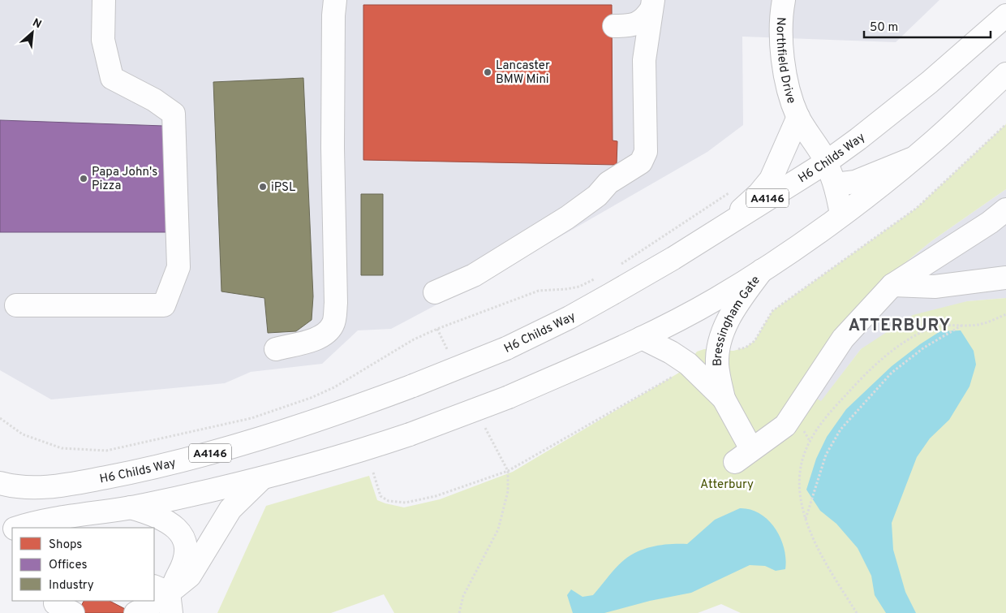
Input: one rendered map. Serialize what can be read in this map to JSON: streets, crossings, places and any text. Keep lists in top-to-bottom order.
{
  "streets": {
    "main road": [
      "Northfield Drive",
      "H6 Childs Way",
      "A4146",
      "Bressingham Gate"
    ]
  },
  "crossings": [
    ["Northfield Drive", "H6 Childs Way"]
  ],
  "districts": ["ATTERBURY"],
  "parks": ["Atterbury"],
  "places": ["Lancaster BMW Mini", "Papa John's Pizza", "iPSL"],
  "legend": ["Shops", "Offices", "Industry"],
  "scale_bar": "50 m",
  "north": "top right"
}
